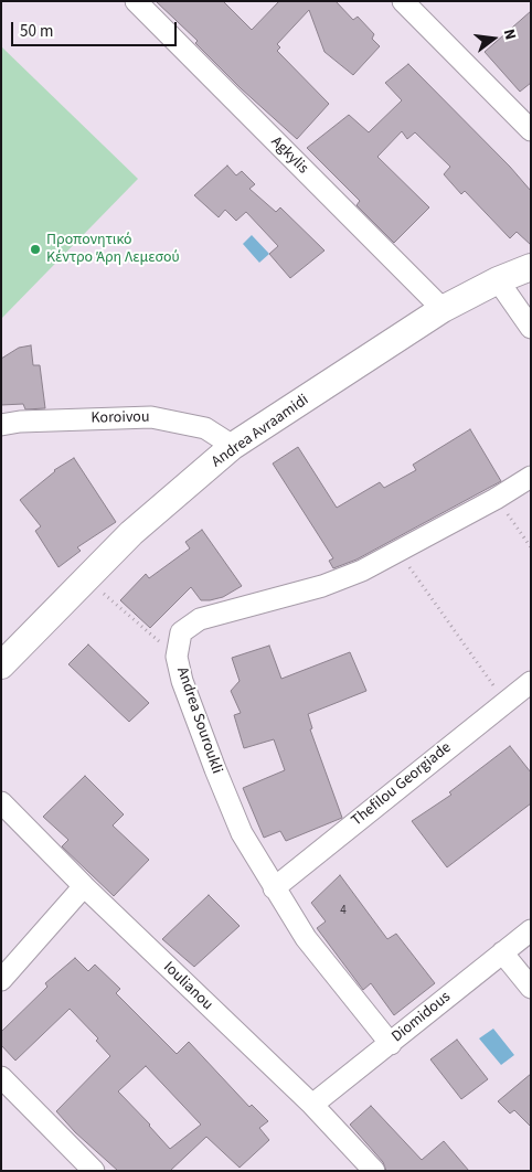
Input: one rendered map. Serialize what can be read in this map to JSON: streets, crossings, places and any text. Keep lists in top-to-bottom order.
{
  "streets": {
    "street": [
      "Agkylis",
      "Koroivou",
      "Andrea Avraamidi",
      "Andrea Souroukli",
      "Thefilou Georgiade",
      "Ioulianou",
      "Diomidous"
    ]
  },
  "crossings": [
    ["Agkylis", "Andrea Avraamidi"],
    ["Koroivou", "Andrea Avraamidi"],
    ["Andrea Souroukli", "Thefilou Georgiade"],
    ["Andrea Souroukli", "Diomidous"],
    ["Ioulianou", "Diomidous"]
  ],
  "places": ["Προπονητικό Κέντρο Άρη Λεμεσού"],
  "house_numbers": ["4"],
  "scale_bar": "50 m",
  "north": "right"
}
